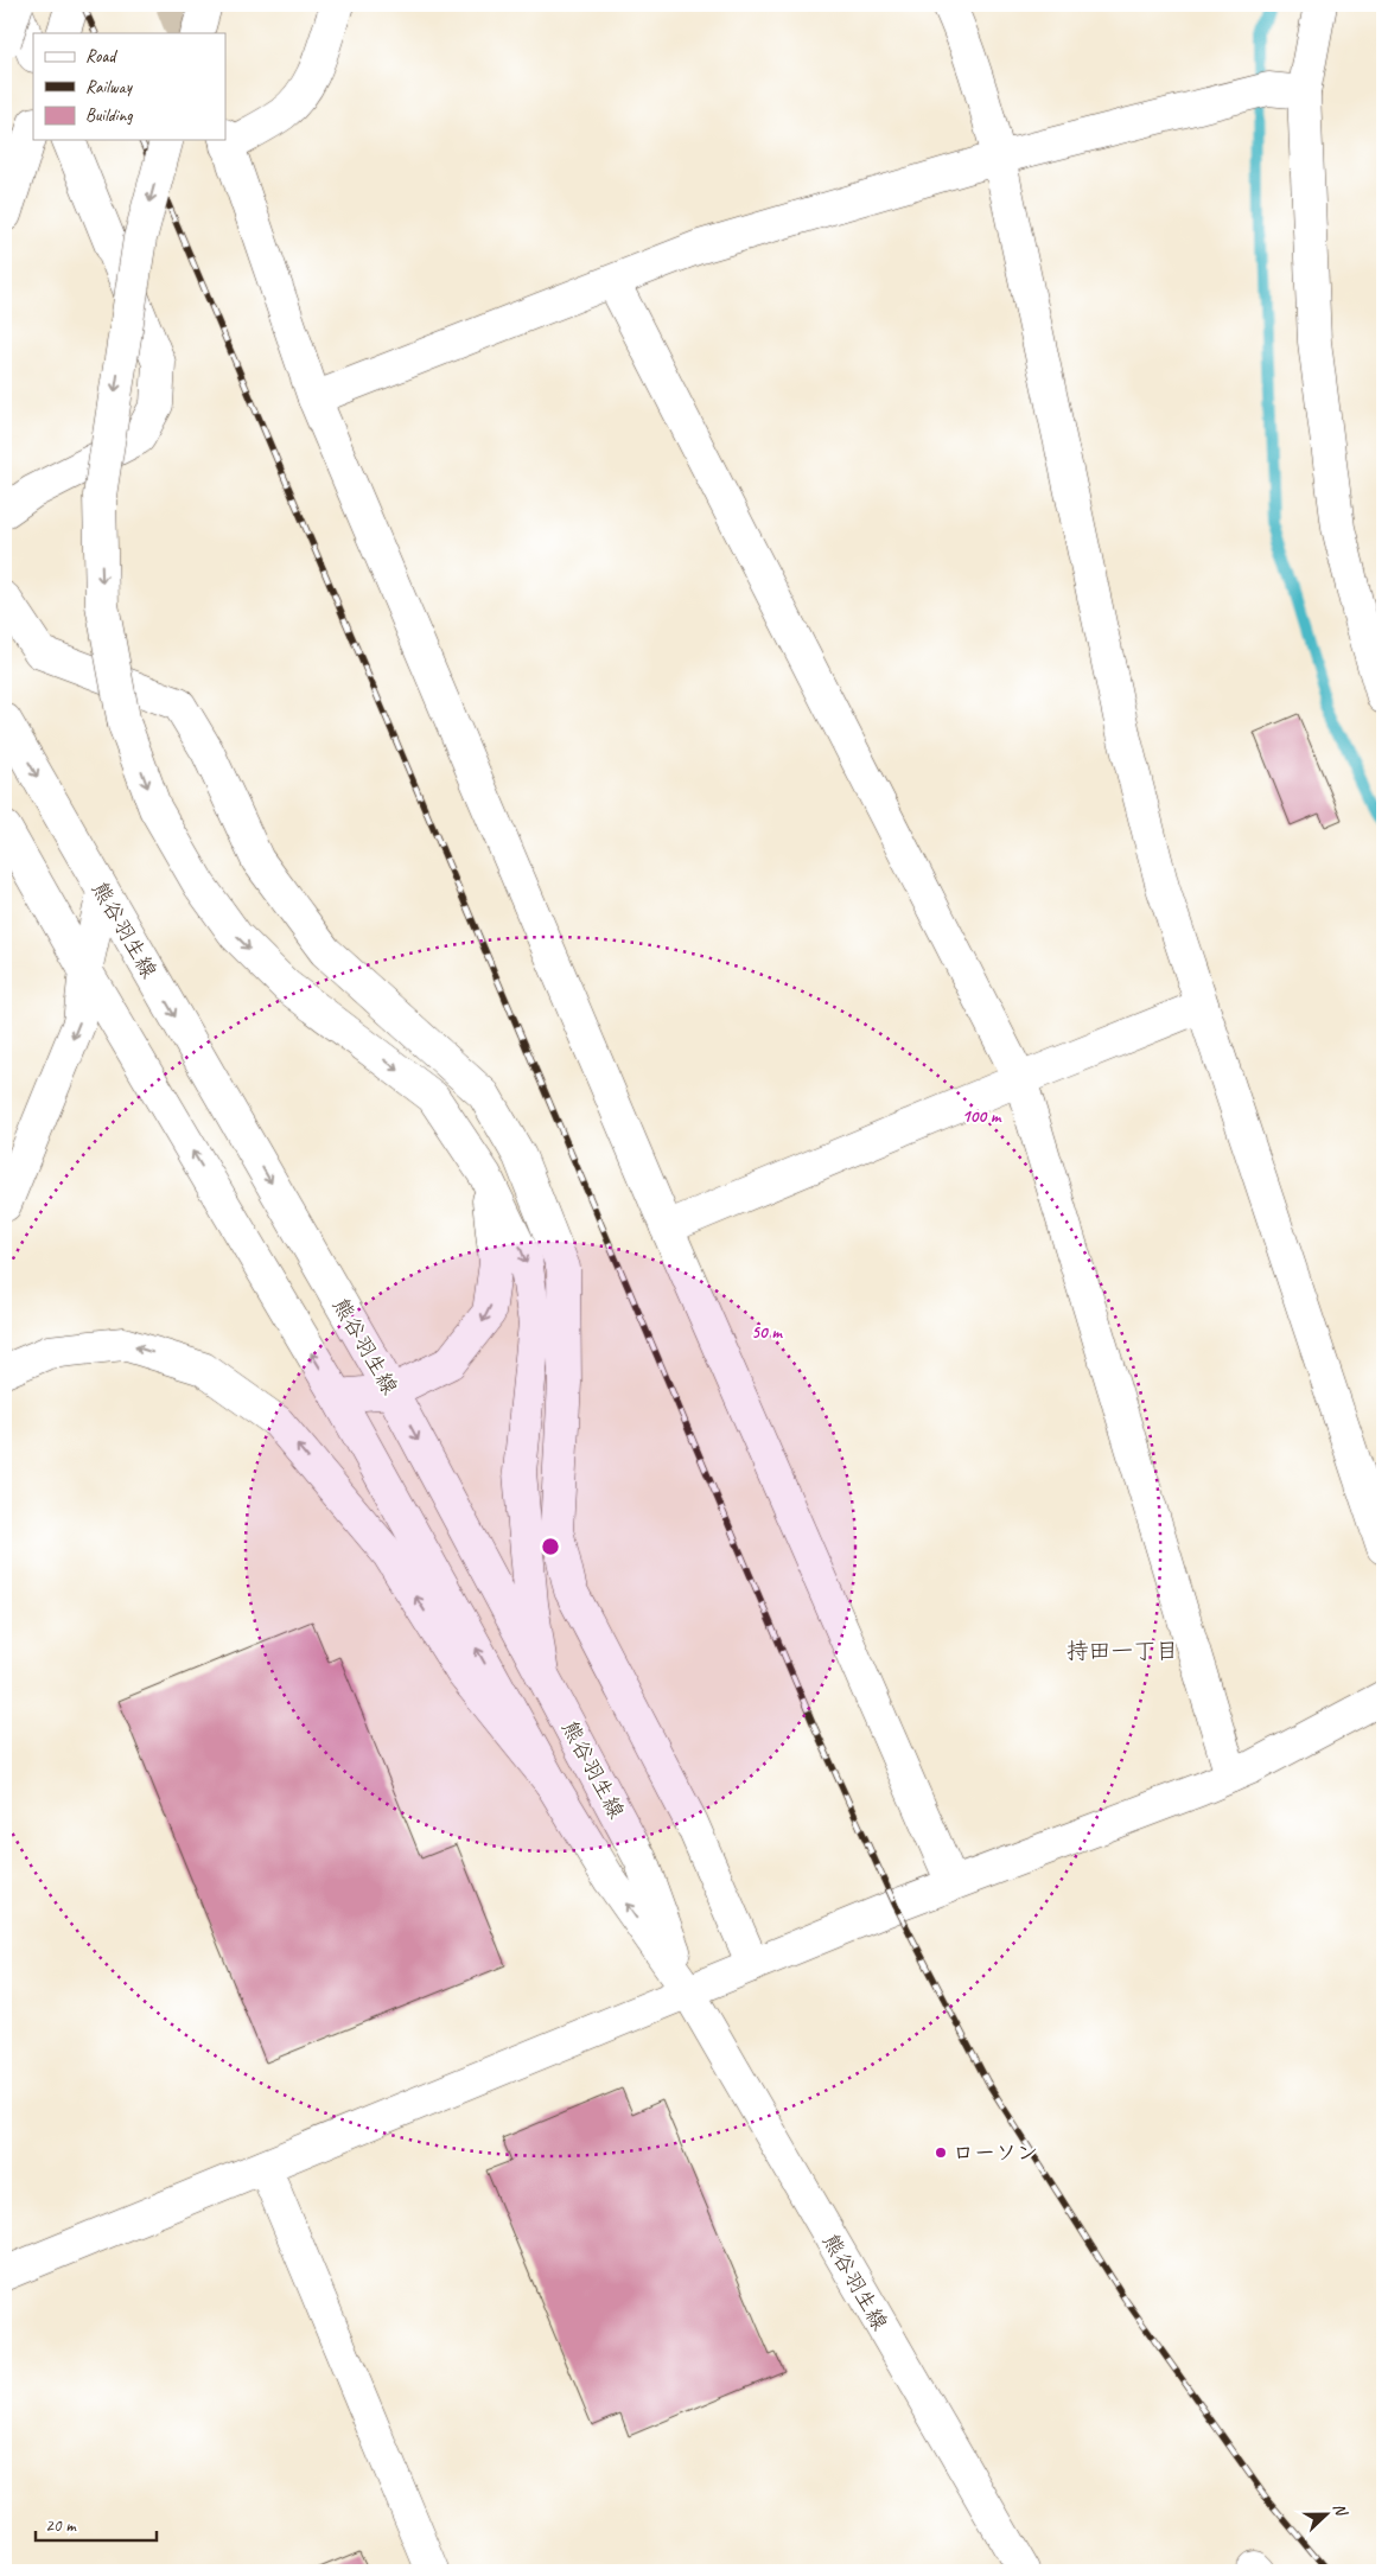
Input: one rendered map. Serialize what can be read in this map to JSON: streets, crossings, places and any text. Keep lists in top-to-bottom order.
{
  "streets": {
    "main road": ["熊谷羽生線"]
  },
  "districts": ["持田一丁目"],
  "places": ["ローソン"],
  "legend": ["Road", "Railway", "Building"],
  "scale_bar": "20 m",
  "north": "right",
  "rings": ["100 m", "50 m"]
}
